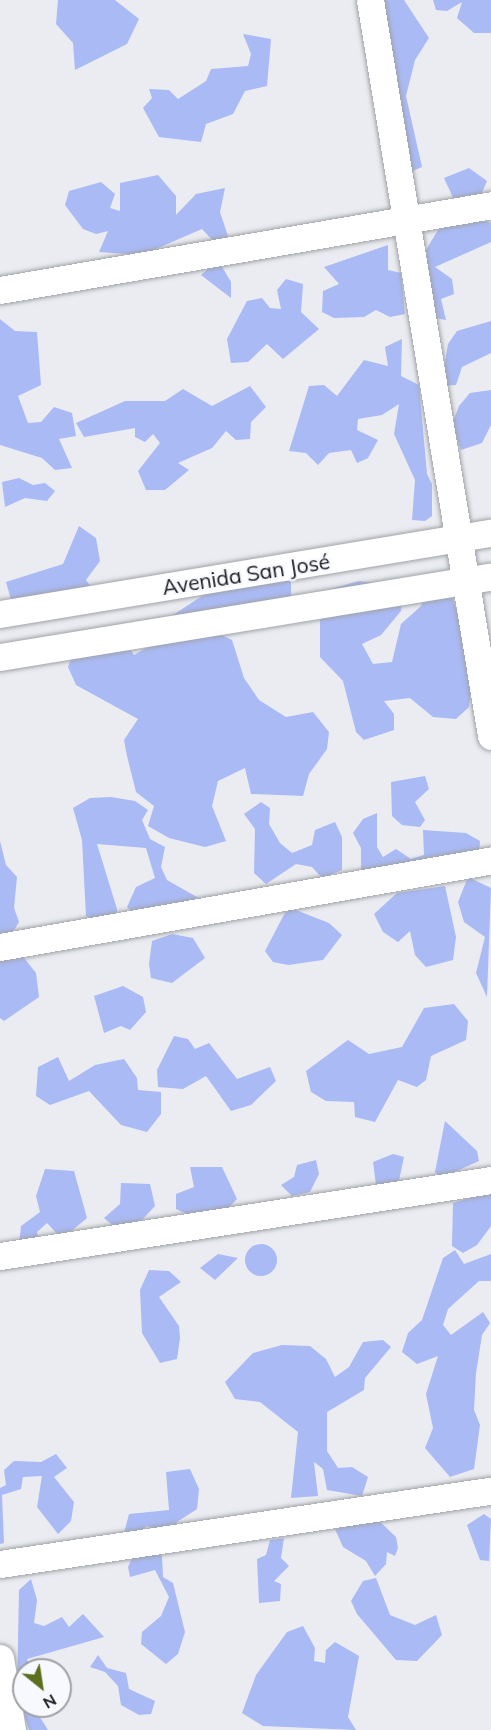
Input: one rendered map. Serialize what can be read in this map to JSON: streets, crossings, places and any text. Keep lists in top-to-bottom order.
{
  "streets": {
    "street": ["Avenida San José"]
  },
  "north": "bottom right"
}
